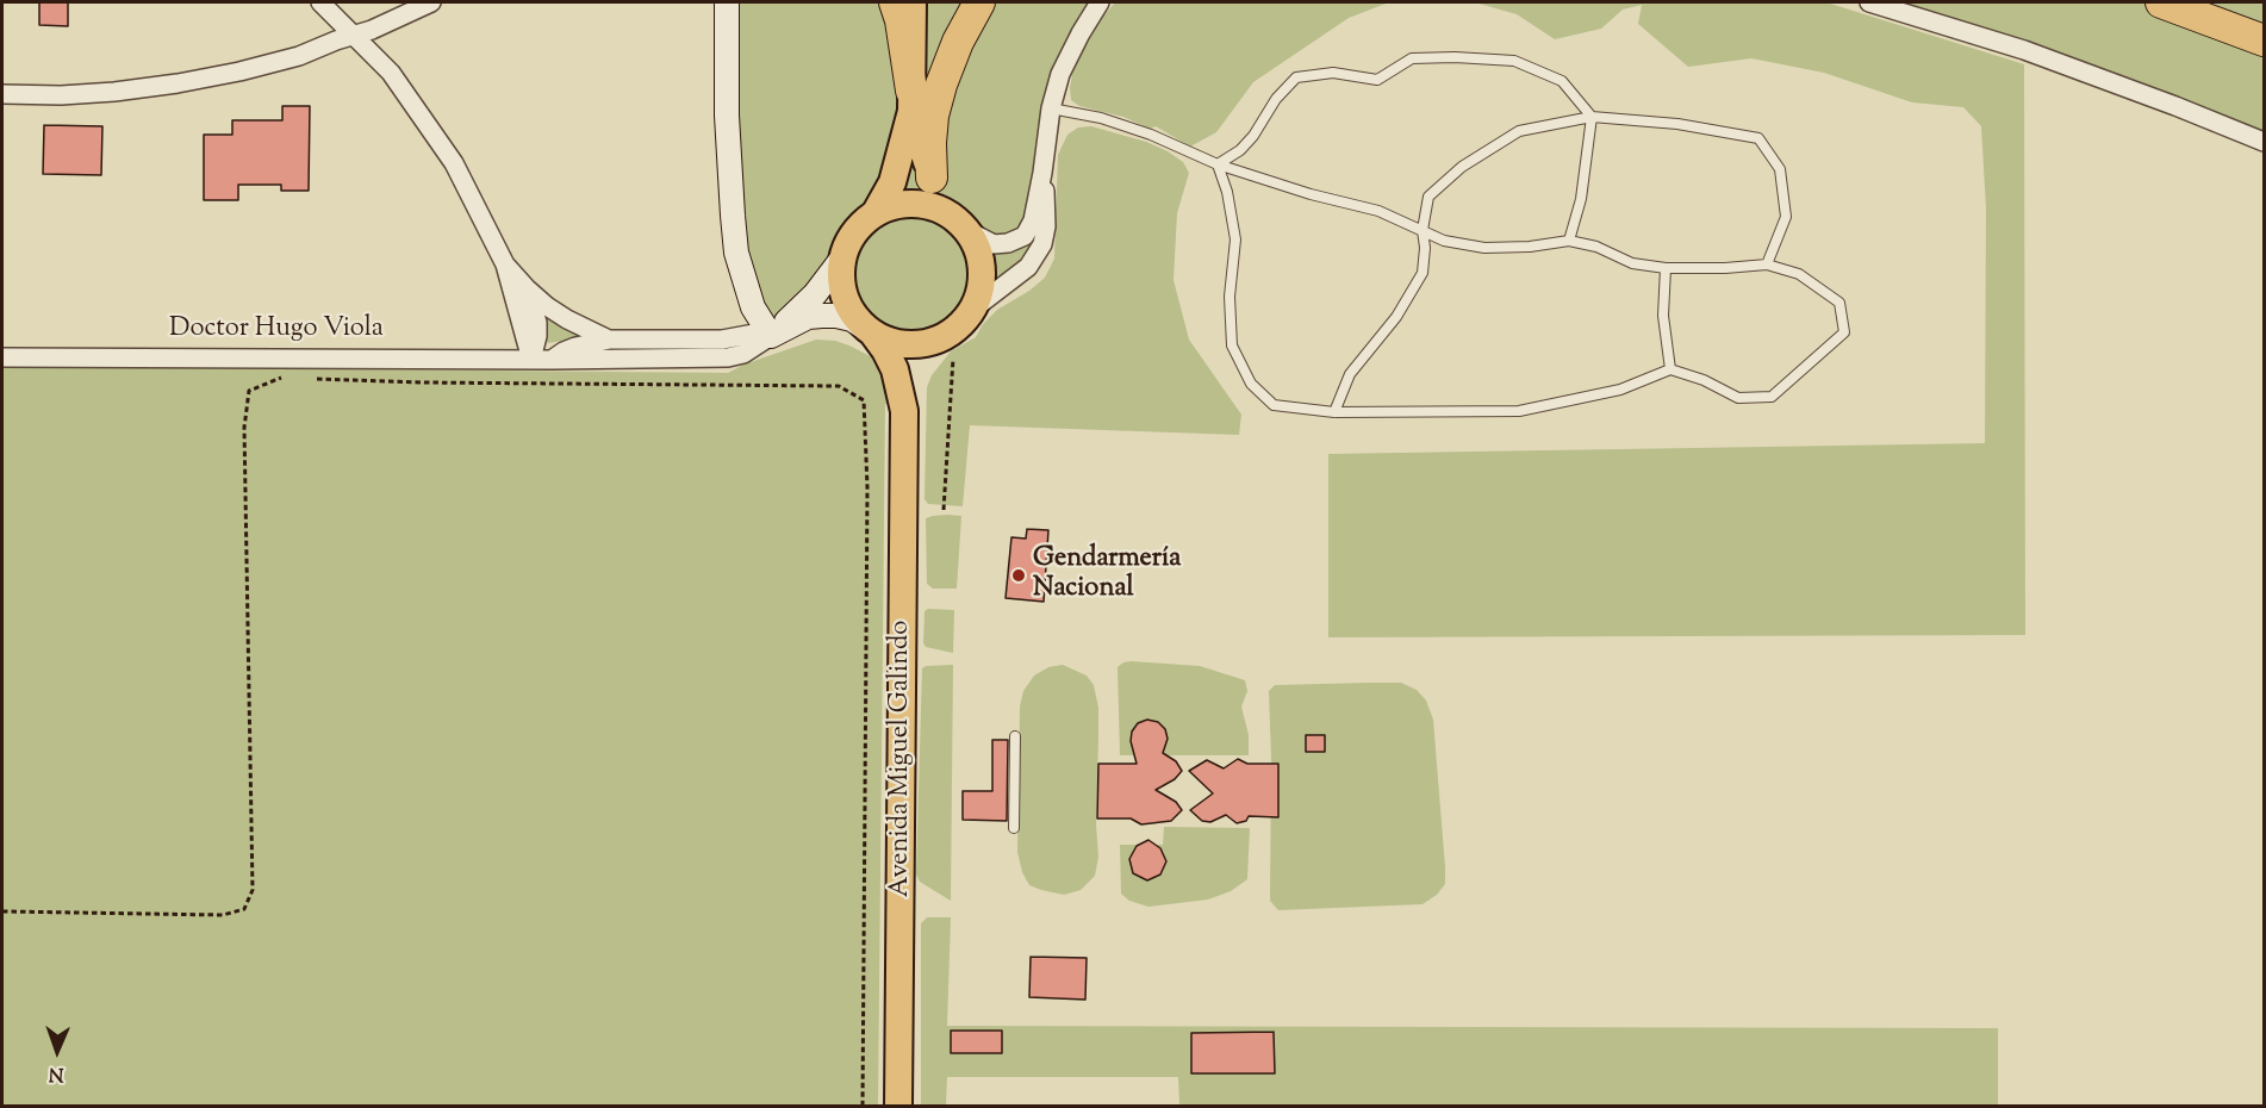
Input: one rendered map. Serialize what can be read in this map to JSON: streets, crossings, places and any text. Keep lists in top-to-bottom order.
{
  "streets": {
    "main road": ["Doctor Hugo Viola", "Avenida Miguel Galindo"]
  },
  "crossings": [
    ["Doctor Hugo Viola", "Avenida Miguel Galindo"]
  ],
  "places": ["Gendarmería Nacional"],
  "north": "bottom"
}
